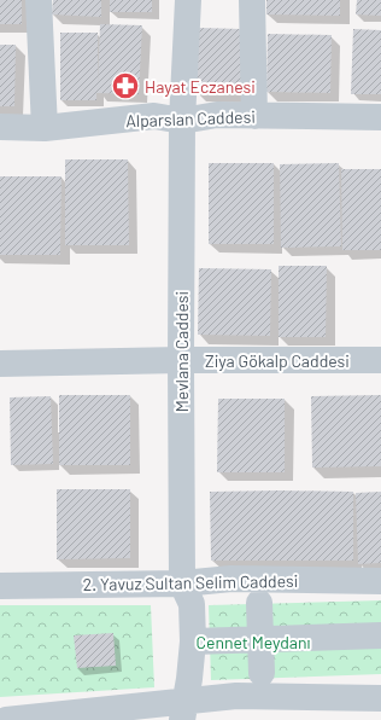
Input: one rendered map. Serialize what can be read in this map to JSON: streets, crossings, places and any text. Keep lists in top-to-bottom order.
{
  "streets": {
    "street": [
      "Alparslan Caddesi",
      "Mevlana Caddesi",
      "Ziya Gökalp Caddesi",
      "2. Yavuz Sultan Selim Caddesi"
    ]
  },
  "crossings": [
    ["Alparslan Caddesi", "Mevlana Caddesi"],
    ["Mevlana Caddesi", "Ziya Gökalp Caddesi"],
    ["Mevlana Caddesi", "2. Yavuz Sultan Selim Caddesi"]
  ],
  "parks": ["Cennet Meydanı"],
  "places": {
    "pharmacy": ["Hayat Eczanesi"]
  }
}
